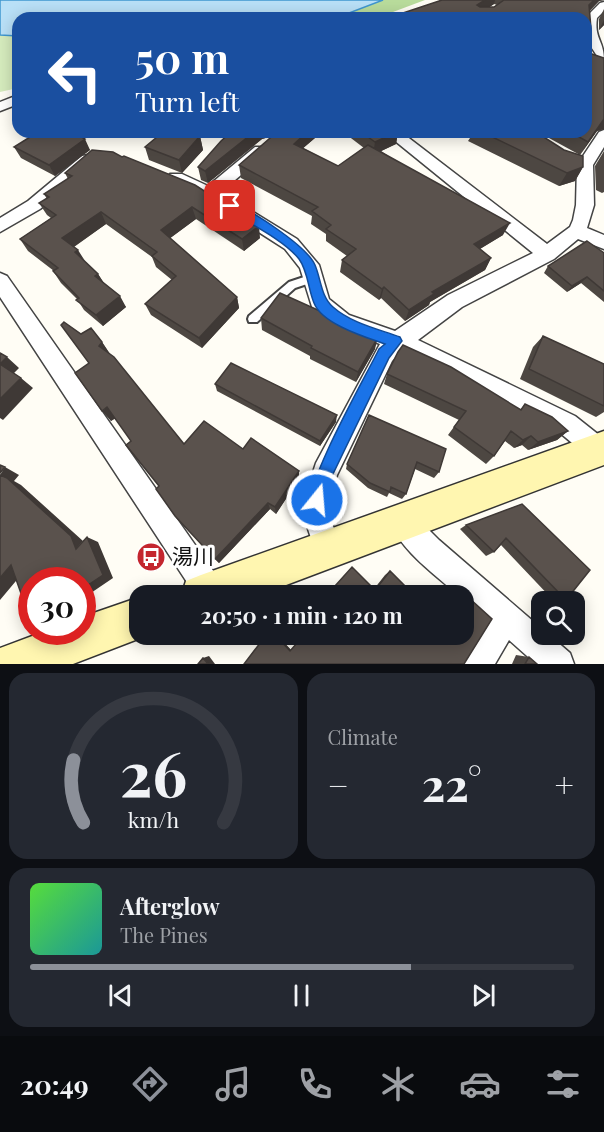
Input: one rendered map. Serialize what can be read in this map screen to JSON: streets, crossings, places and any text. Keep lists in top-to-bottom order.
{
  "places": {
    "bus stop": ["湯川"]
  },
  "page": {
    "turn": ["50 m", "Turn left"],
    "limit": "30",
    "trip": "20:50 · 1 min · 120 m",
    "tile": "Climate",
    "heat": ["−", "22°", "+"],
    "song": ["Afterglow", "The Pines"],
    "tabs": "20:49",
    "gauge": ["26", "km/h"]
  }
}
